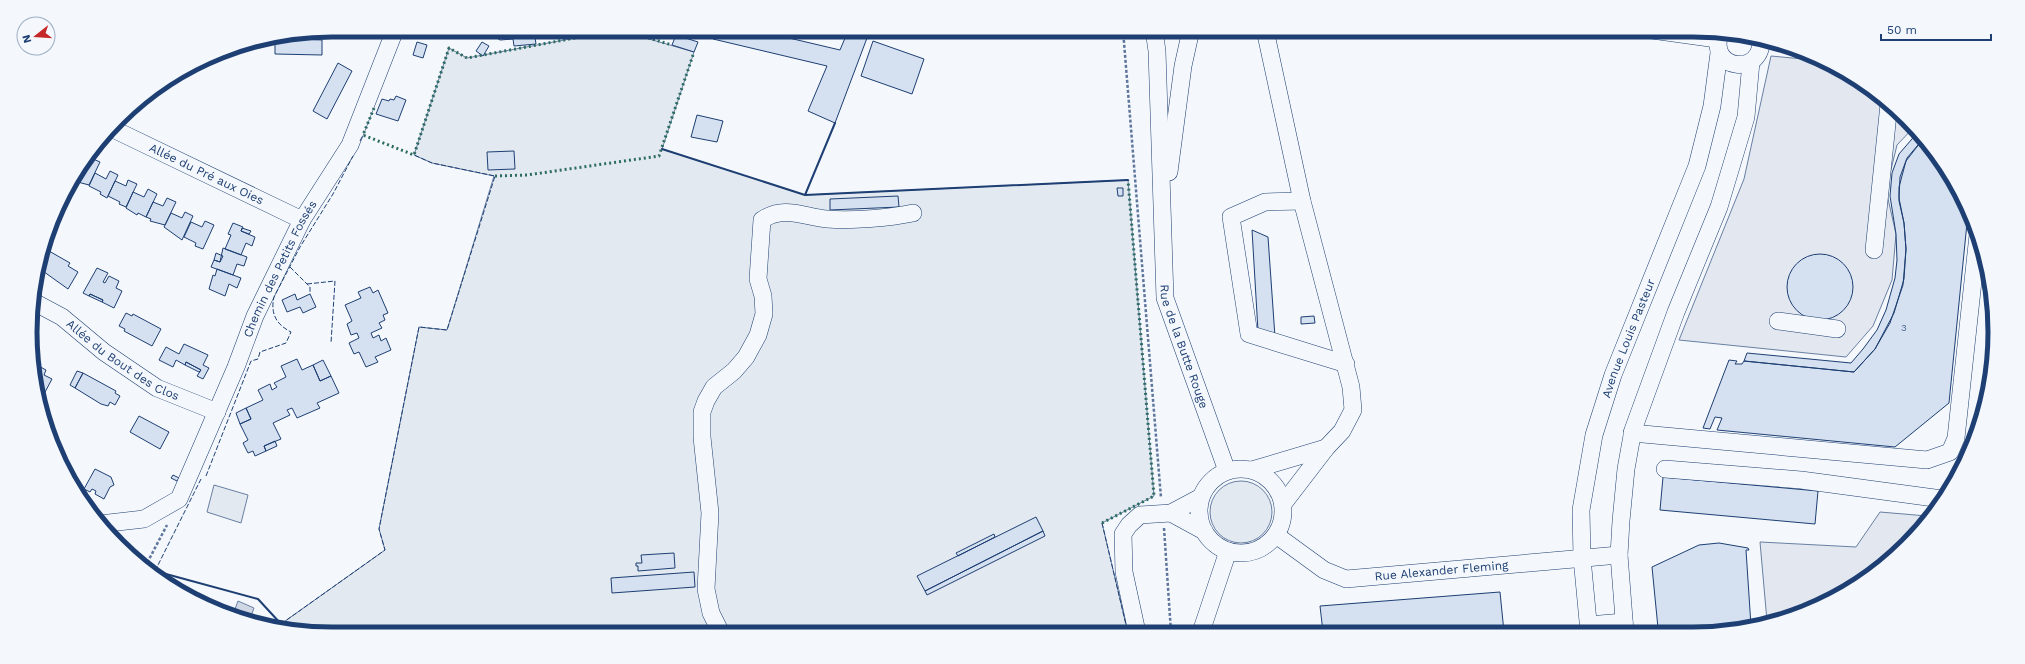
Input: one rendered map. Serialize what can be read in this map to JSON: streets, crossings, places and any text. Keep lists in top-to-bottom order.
{
  "streets": {
    "street": [
      "Allée du Pré aux Oies",
      "Chemin des Petits Fossés",
      "Avenue Louis Pasteur",
      "Rue de la Butte Rouge",
      "Allée du Bout des Clos",
      "Rue Alexander Fleming"
    ]
  },
  "crossings": [
    ["Allée du Pré aux Oies", "Chemin des Petits Fossés"],
    ["Chemin des Petits Fossés", "Allée du Bout des Clos"],
    ["Avenue Louis Pasteur", "Rue Alexander Fleming"],
    ["Rue de la Butte Rouge", "Rue Alexander Fleming"]
  ],
  "house_numbers": ["3"],
  "scale_bar": "50 m",
  "north": "left"
}
